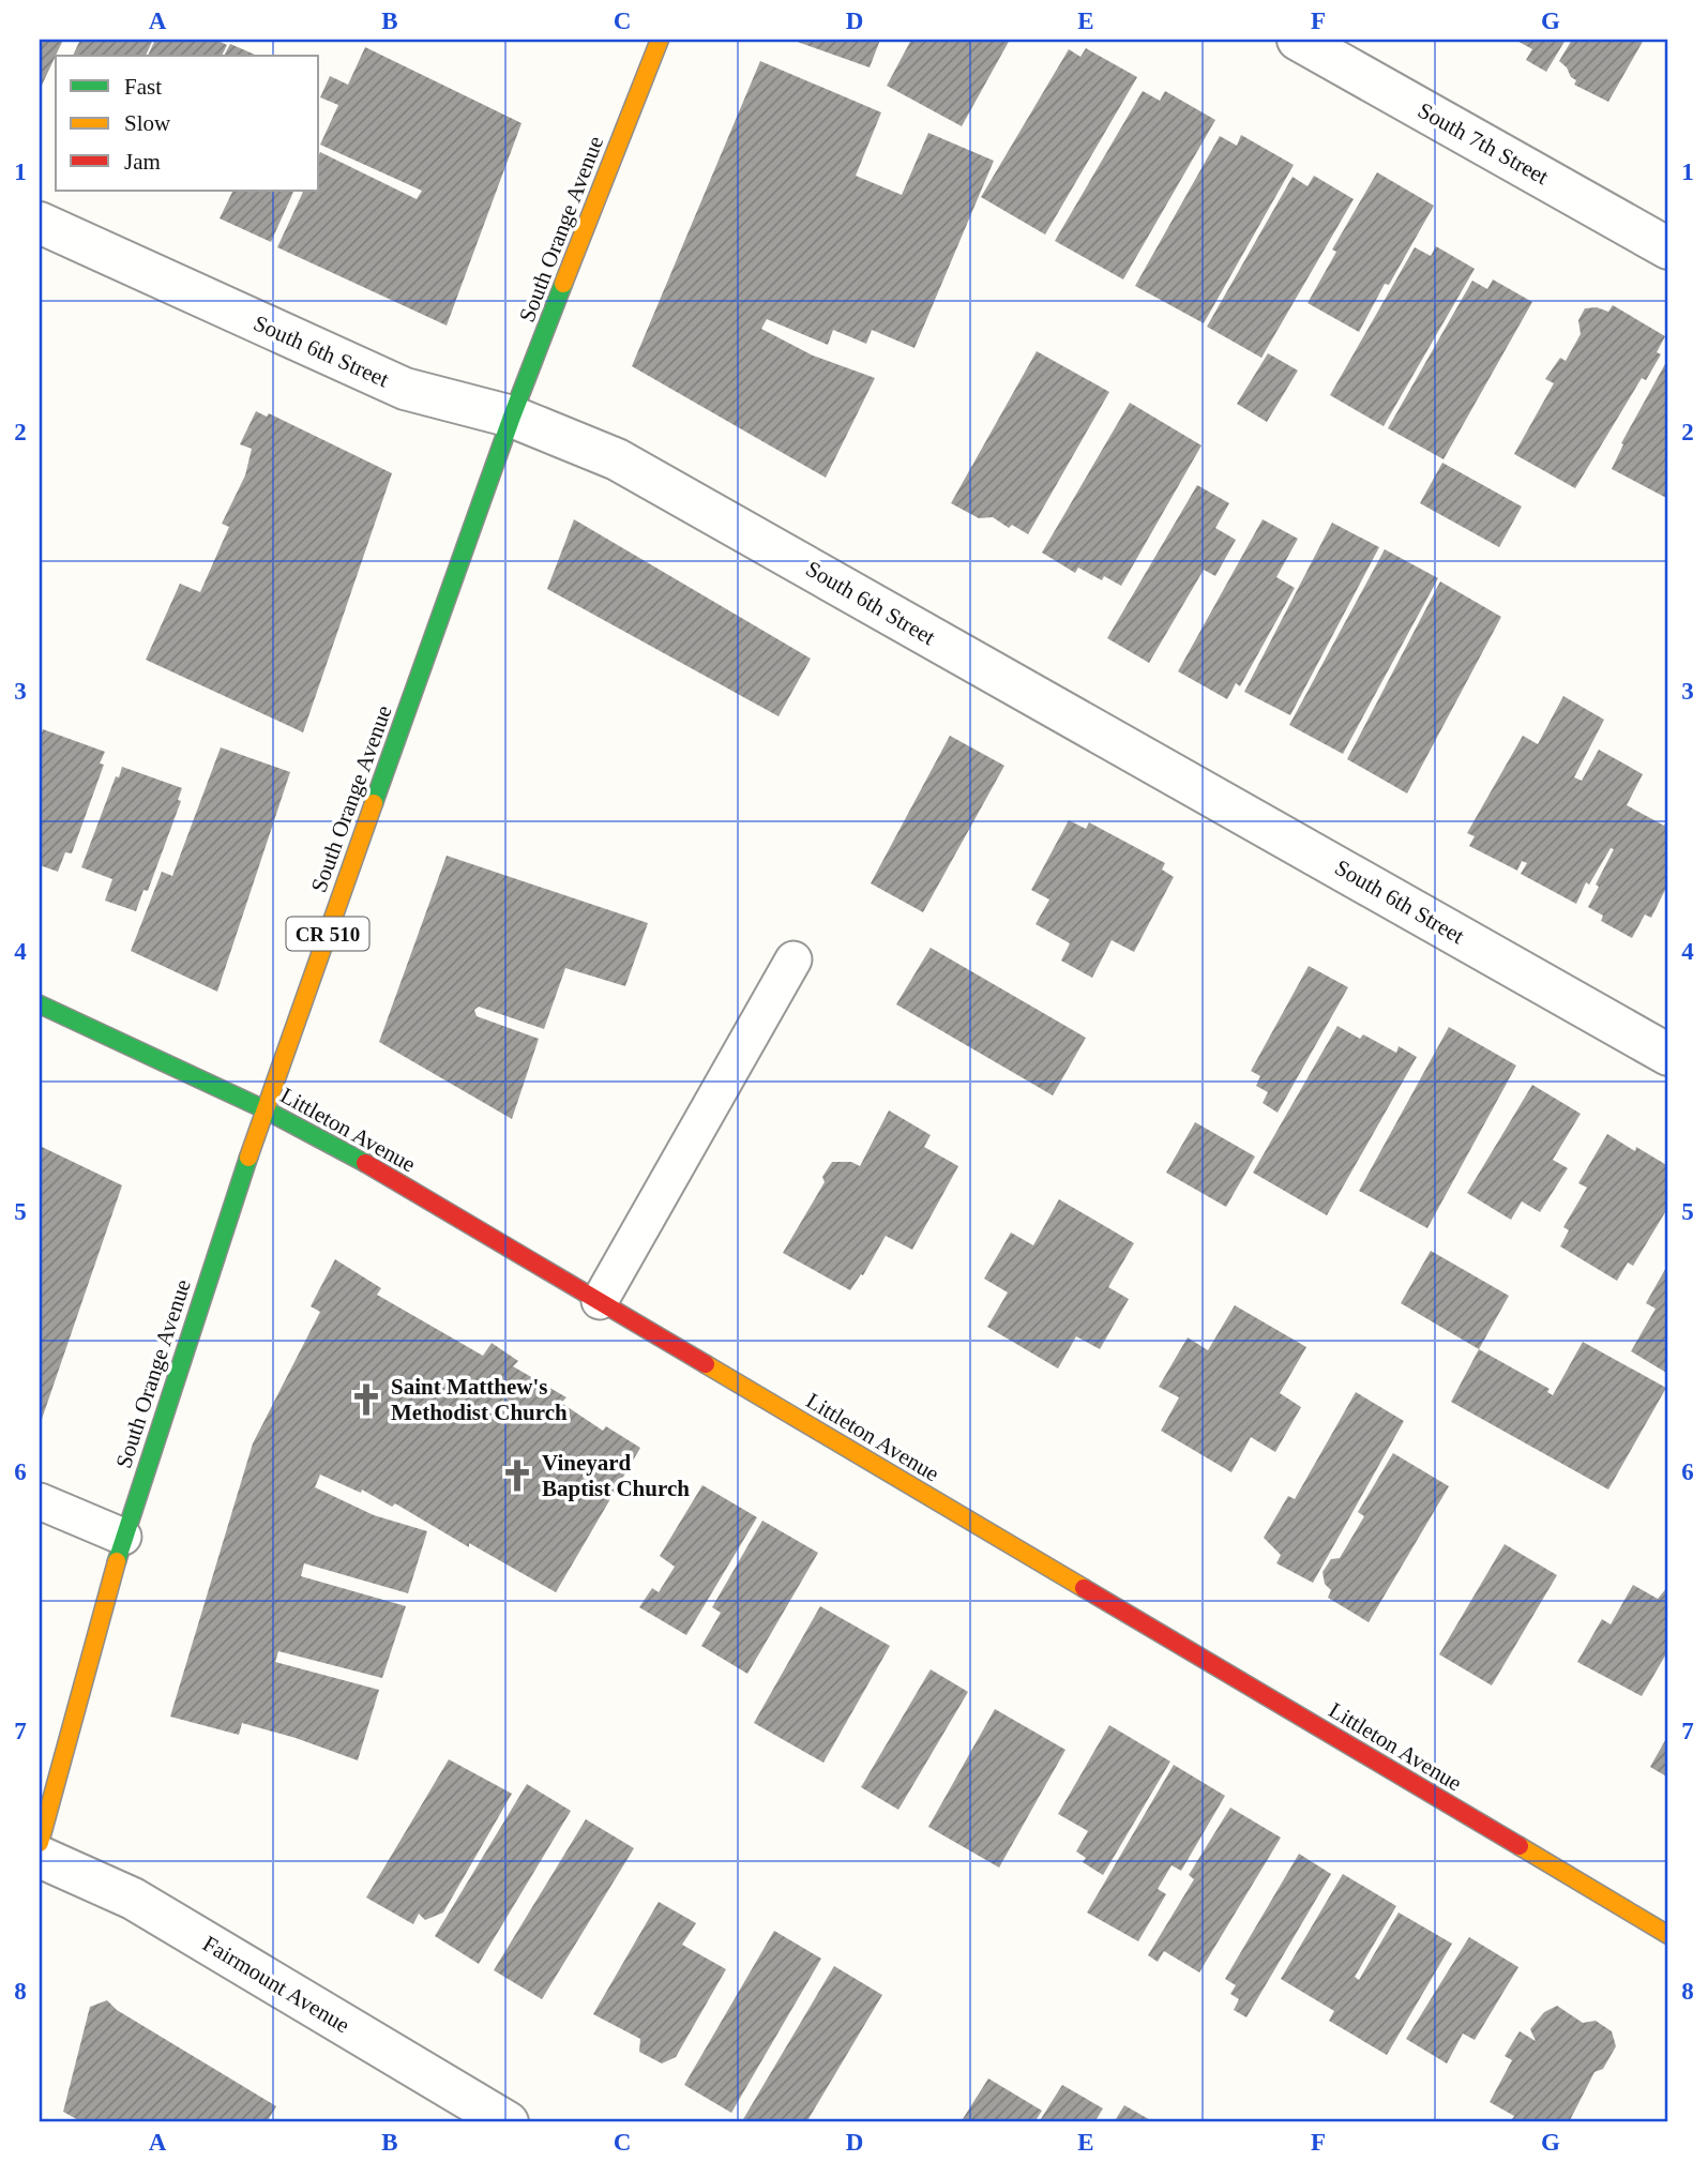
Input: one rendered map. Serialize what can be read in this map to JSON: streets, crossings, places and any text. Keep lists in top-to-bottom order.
{
  "streets": {
    "main road": ["South Orange Avenue", "CR 510", "Littleton Avenue"],
    "street": ["South 7th Street", "South 6th Street", "Fairmount Avenue"]
  },
  "crossings": [
    ["South Orange Avenue", "South 6th Street"],
    ["South Orange Avenue", "Littleton Avenue"]
  ],
  "places": {
    "church": ["Saint Matthew's Methodist Church", "Vineyard Baptist Church"]
  },
  "legend": ["Fast", "Slow", "Jam"],
  "grid": {
    "columns": [
      "A",
      "B",
      "C",
      "D",
      "E",
      "F",
      "G"
    ],
    "rows": [
      "1",
      "2",
      "3",
      "4",
      "5",
      "6",
      "7",
      "8"
    ]
  }
}
